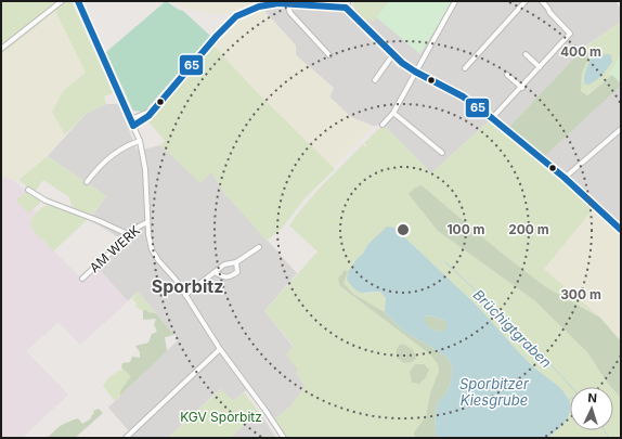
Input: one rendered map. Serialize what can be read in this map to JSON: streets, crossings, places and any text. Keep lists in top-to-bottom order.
{
  "streets": {
    "street": ["AM WERK"]
  },
  "districts": ["Sporbitz"],
  "water": ["Brüchigtgraben", "Sporbitzer Kiesgrube"],
  "parks": ["KGV Sporbitz"],
  "lines": ["transit line 65"],
  "north": "top",
  "rings": [
    "400 m",
    "100 m",
    "200 m",
    "300 m"
  ]
}
